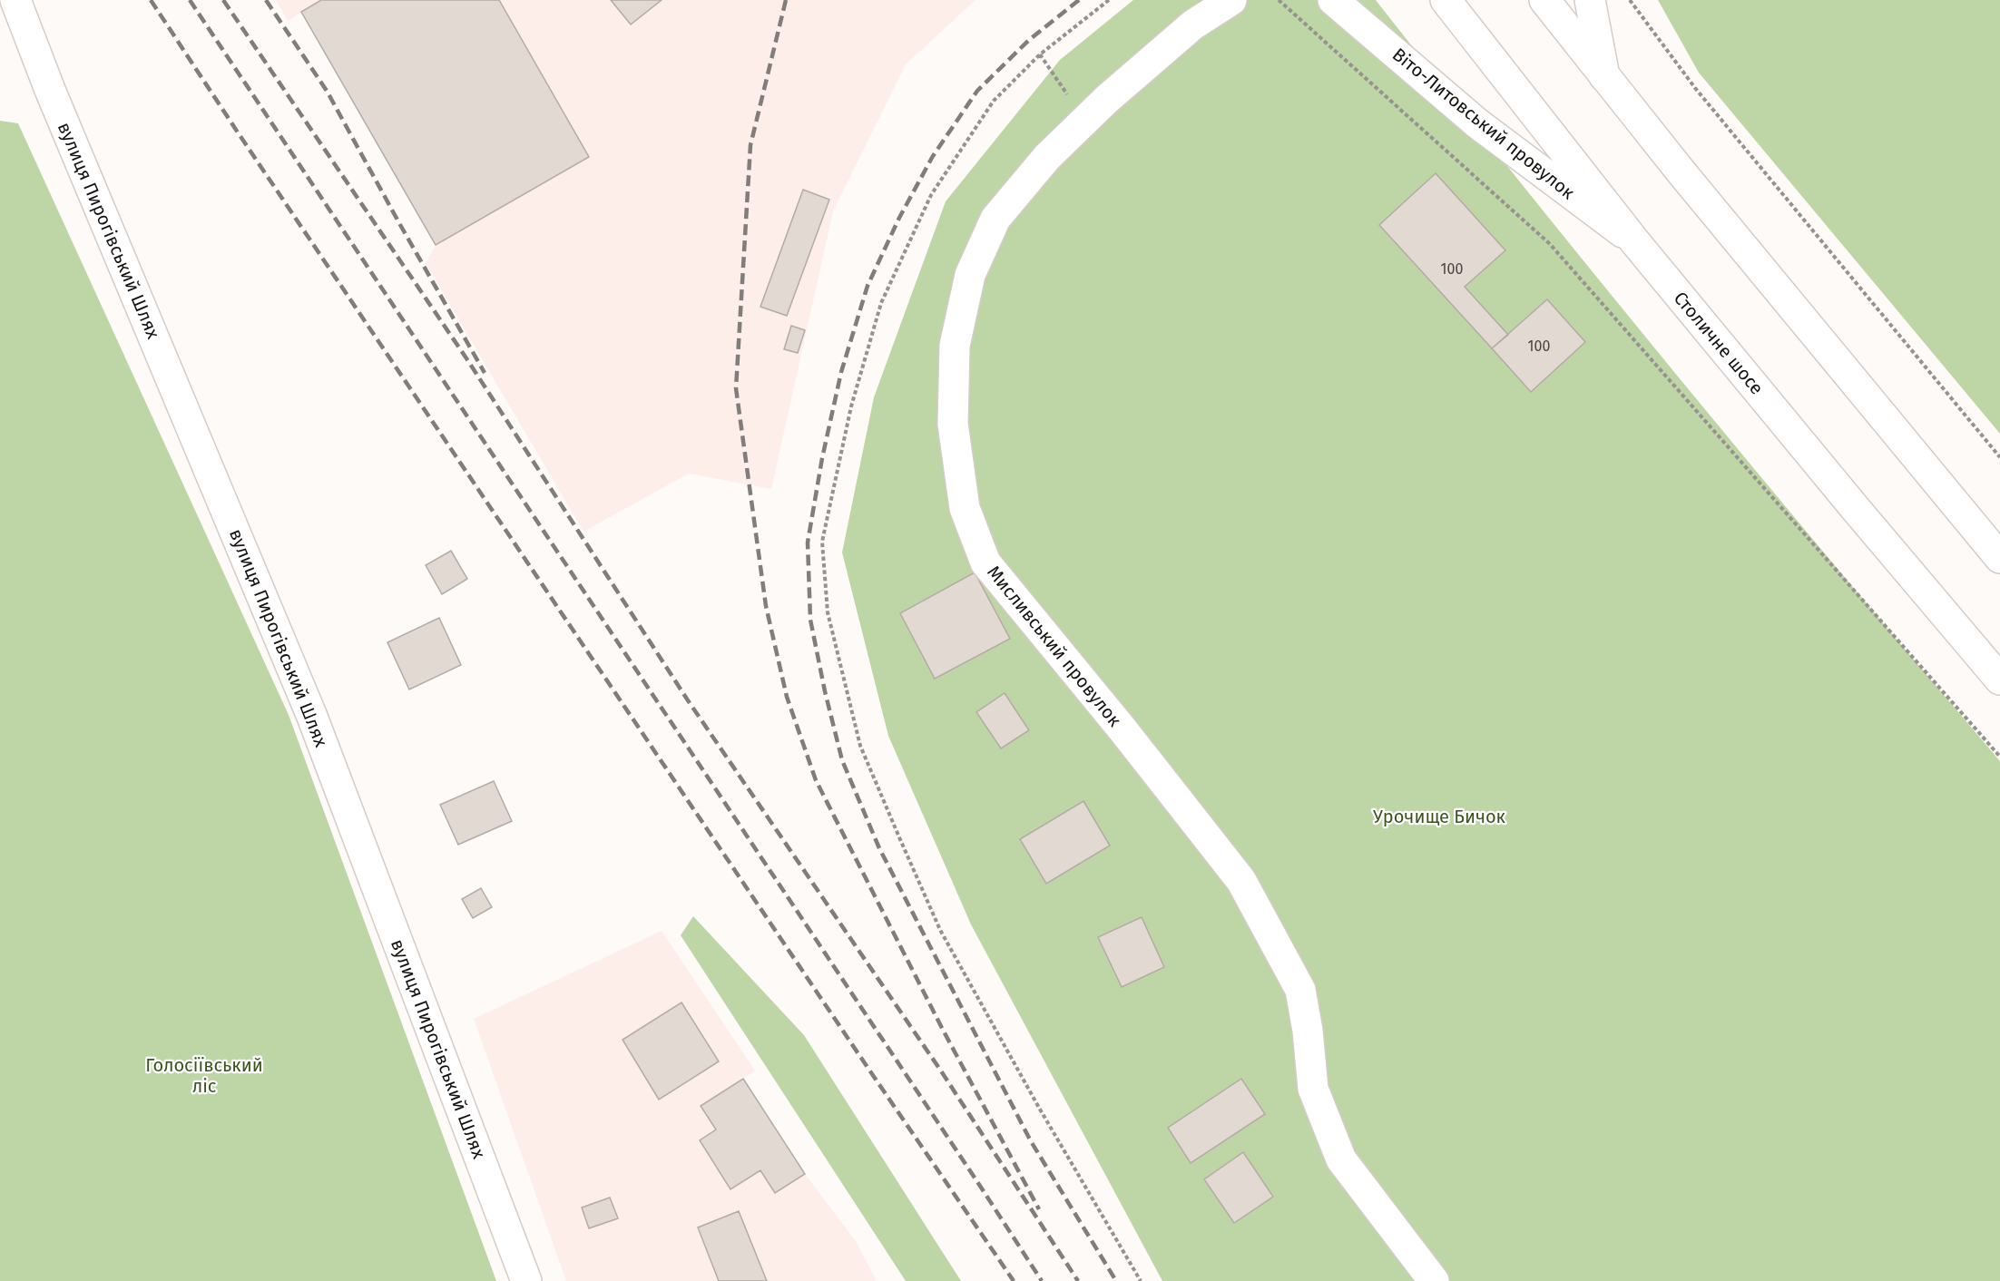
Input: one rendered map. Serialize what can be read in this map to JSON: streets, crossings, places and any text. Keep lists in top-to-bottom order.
{
  "streets": {
    "main road": [
      "Віто-Литовський провулок",
      "вулиця Пирогівський Шлях",
      "Столичне шосе",
      "Мисливський провулок"
    ]
  },
  "crossings": [
    ["Віто-Литовський провулок", "Столичне шосе"]
  ],
  "parks": ["Урочище Бичок", "Голосіївський ліс"],
  "house_numbers": ["100", "100"]
}
